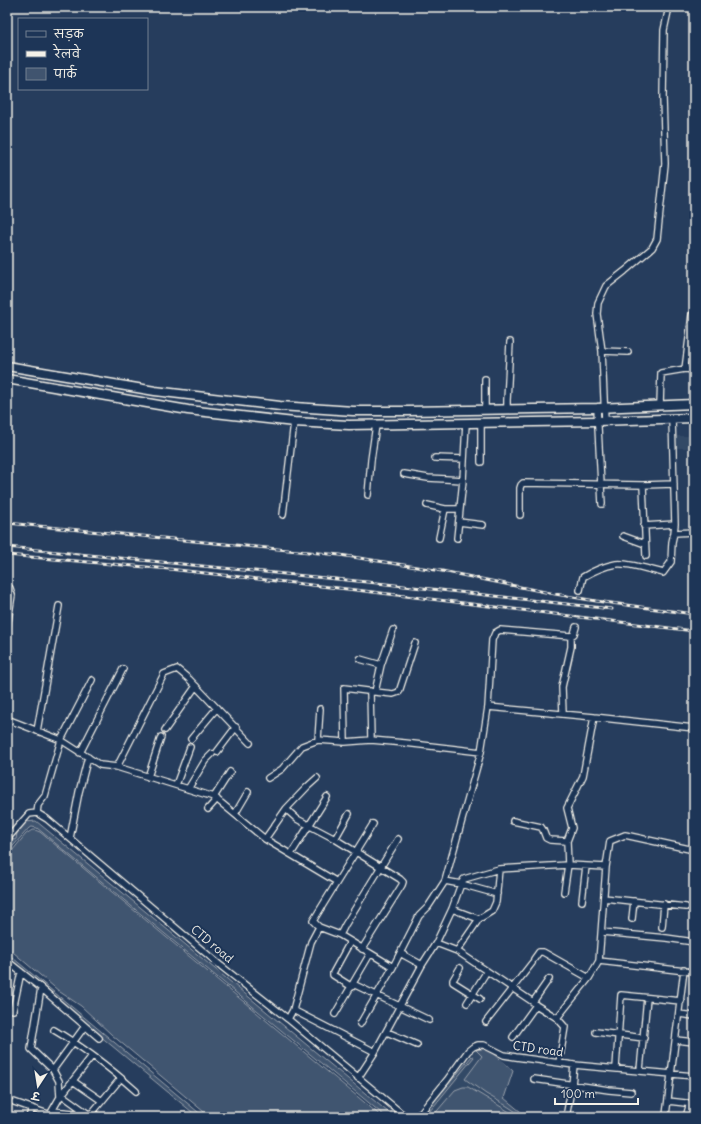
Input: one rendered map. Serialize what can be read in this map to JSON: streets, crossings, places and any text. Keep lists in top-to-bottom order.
{
  "streets": {
    "street": ["CTD road"]
  },
  "legend": ["सड़क", "रेलवे", "पार्क"],
  "scale_bar": "100 m",
  "north": "bottom"
}
